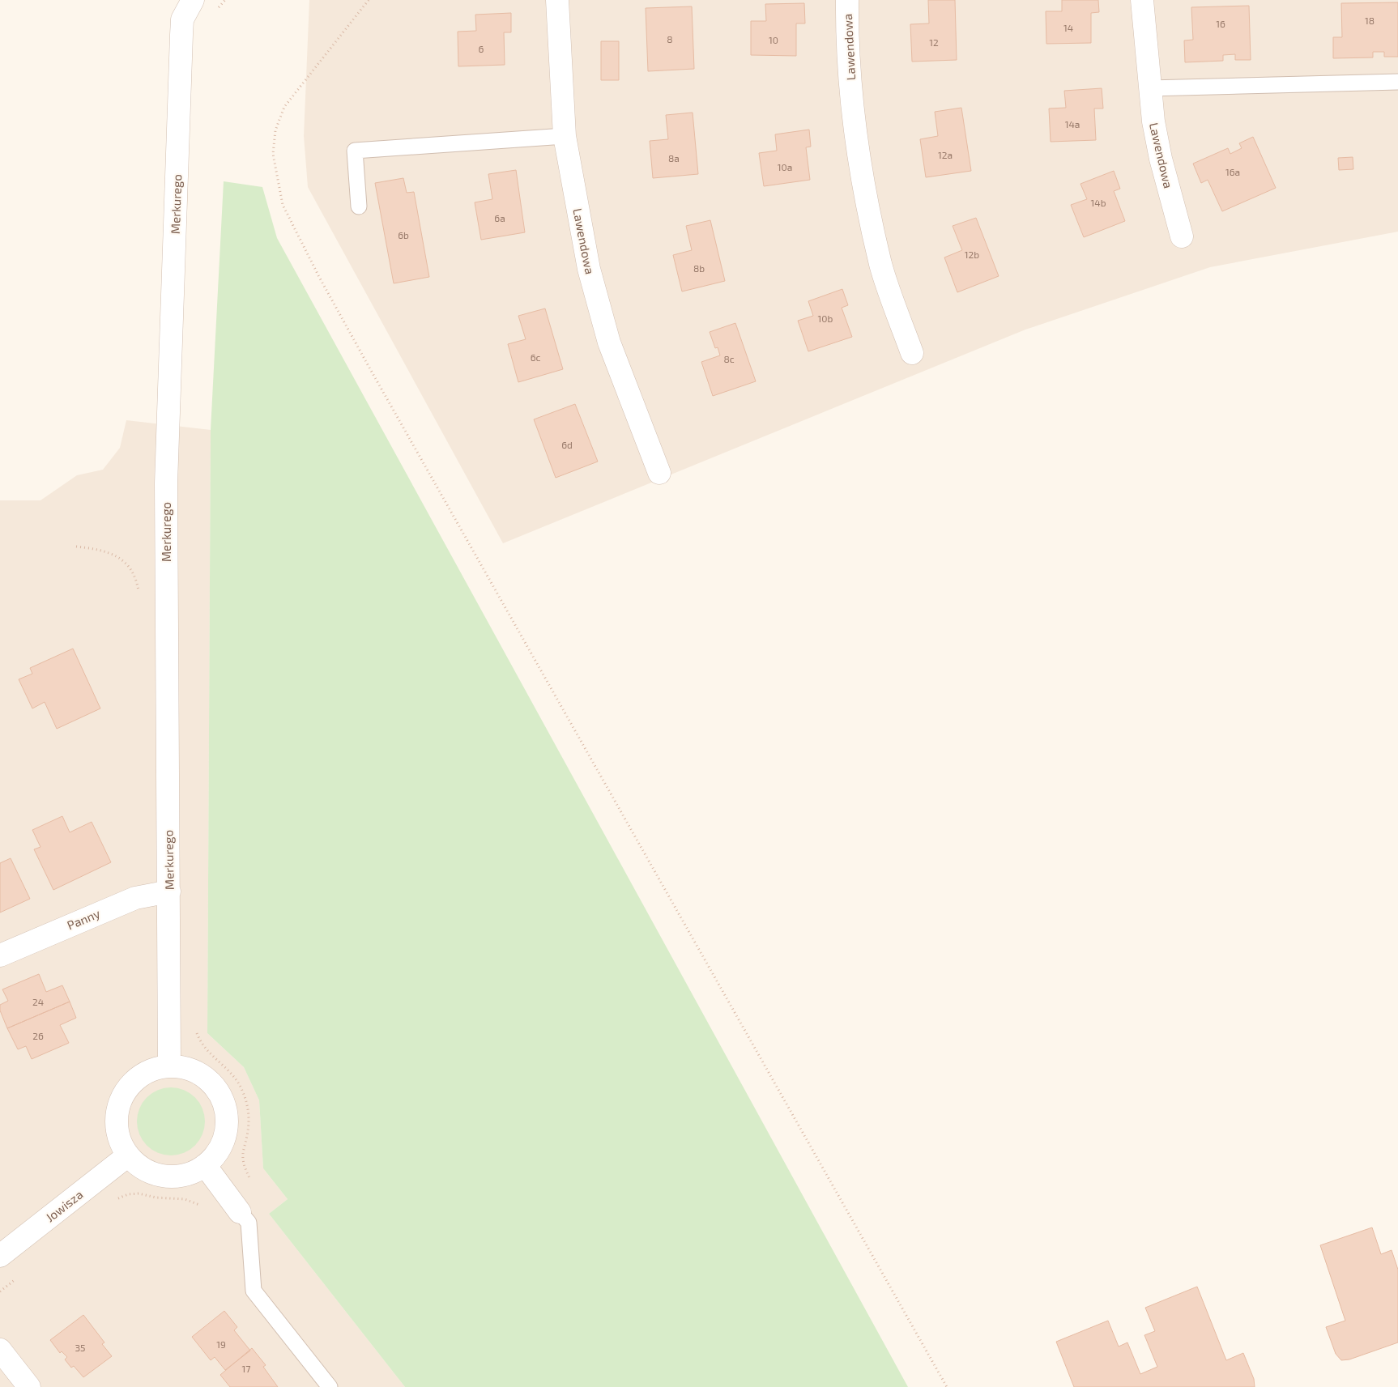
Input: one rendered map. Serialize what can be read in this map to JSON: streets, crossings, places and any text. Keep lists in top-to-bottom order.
{
  "streets": {
    "street": [
      "Lawendowa",
      "Merkurego",
      "Panny",
      "Jowisza"
    ]
  },
  "crossings": [
    ["Merkurego", "Panny"],
    ["Merkurego", "Jowisza"]
  ],
  "house_numbers": [
    "18",
    "16",
    "14",
    "8",
    "10",
    "12",
    "6",
    "14a",
    "12a",
    "8a",
    "10a",
    "16a",
    "14b",
    "6a",
    "6b",
    "12b",
    "8b",
    "10b",
    "6c",
    "8c",
    "6d",
    "24",
    "26",
    "19",
    "35",
    "17"
  ]
}
